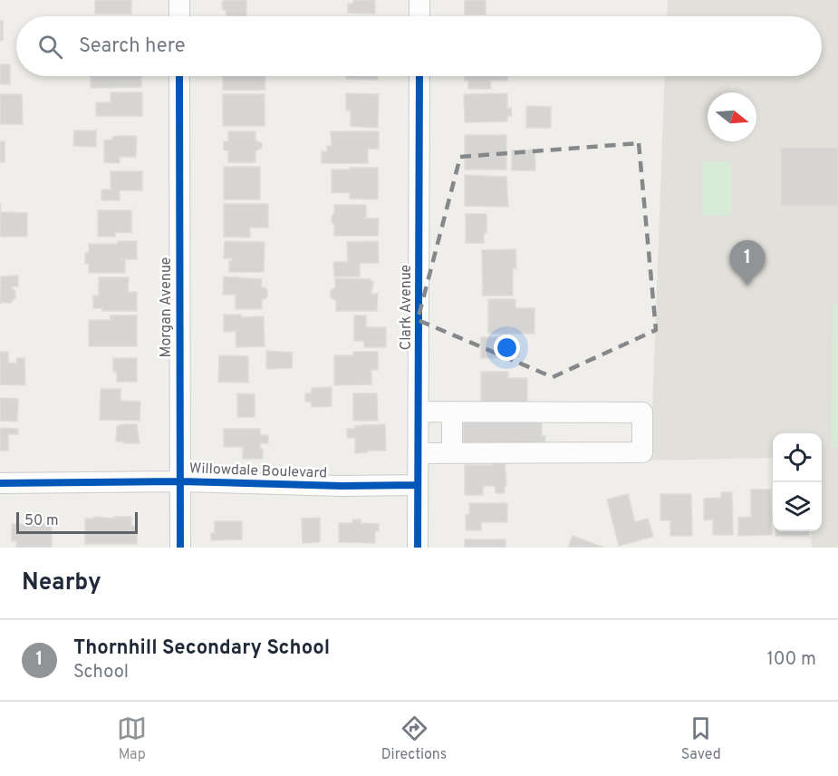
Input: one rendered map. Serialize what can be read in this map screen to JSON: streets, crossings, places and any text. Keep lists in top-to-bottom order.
{
  "streets": {
    "street": ["Morgan Avenue", "Clark Avenue", "Willowdale Boulevard"]
  },
  "crossings": [
    ["Morgan Avenue", "Willowdale Boulevard"],
    ["Clark Avenue", "Willowdale Boulevard"]
  ],
  "scale_bar": "50 m",
  "north": "right",
  "page": {
    "search": "Search here",
    "pins": "1",
    "scale": "50 m",
    "heading": "Nearby",
    "list": [
      {
        "mark": "1",
        "name": "Thornhill Secondary School",
        "note": "School",
        "value": "100 m"
      }
    ],
    "nav": ["Map", "Directions", "Saved"]
  }
}
